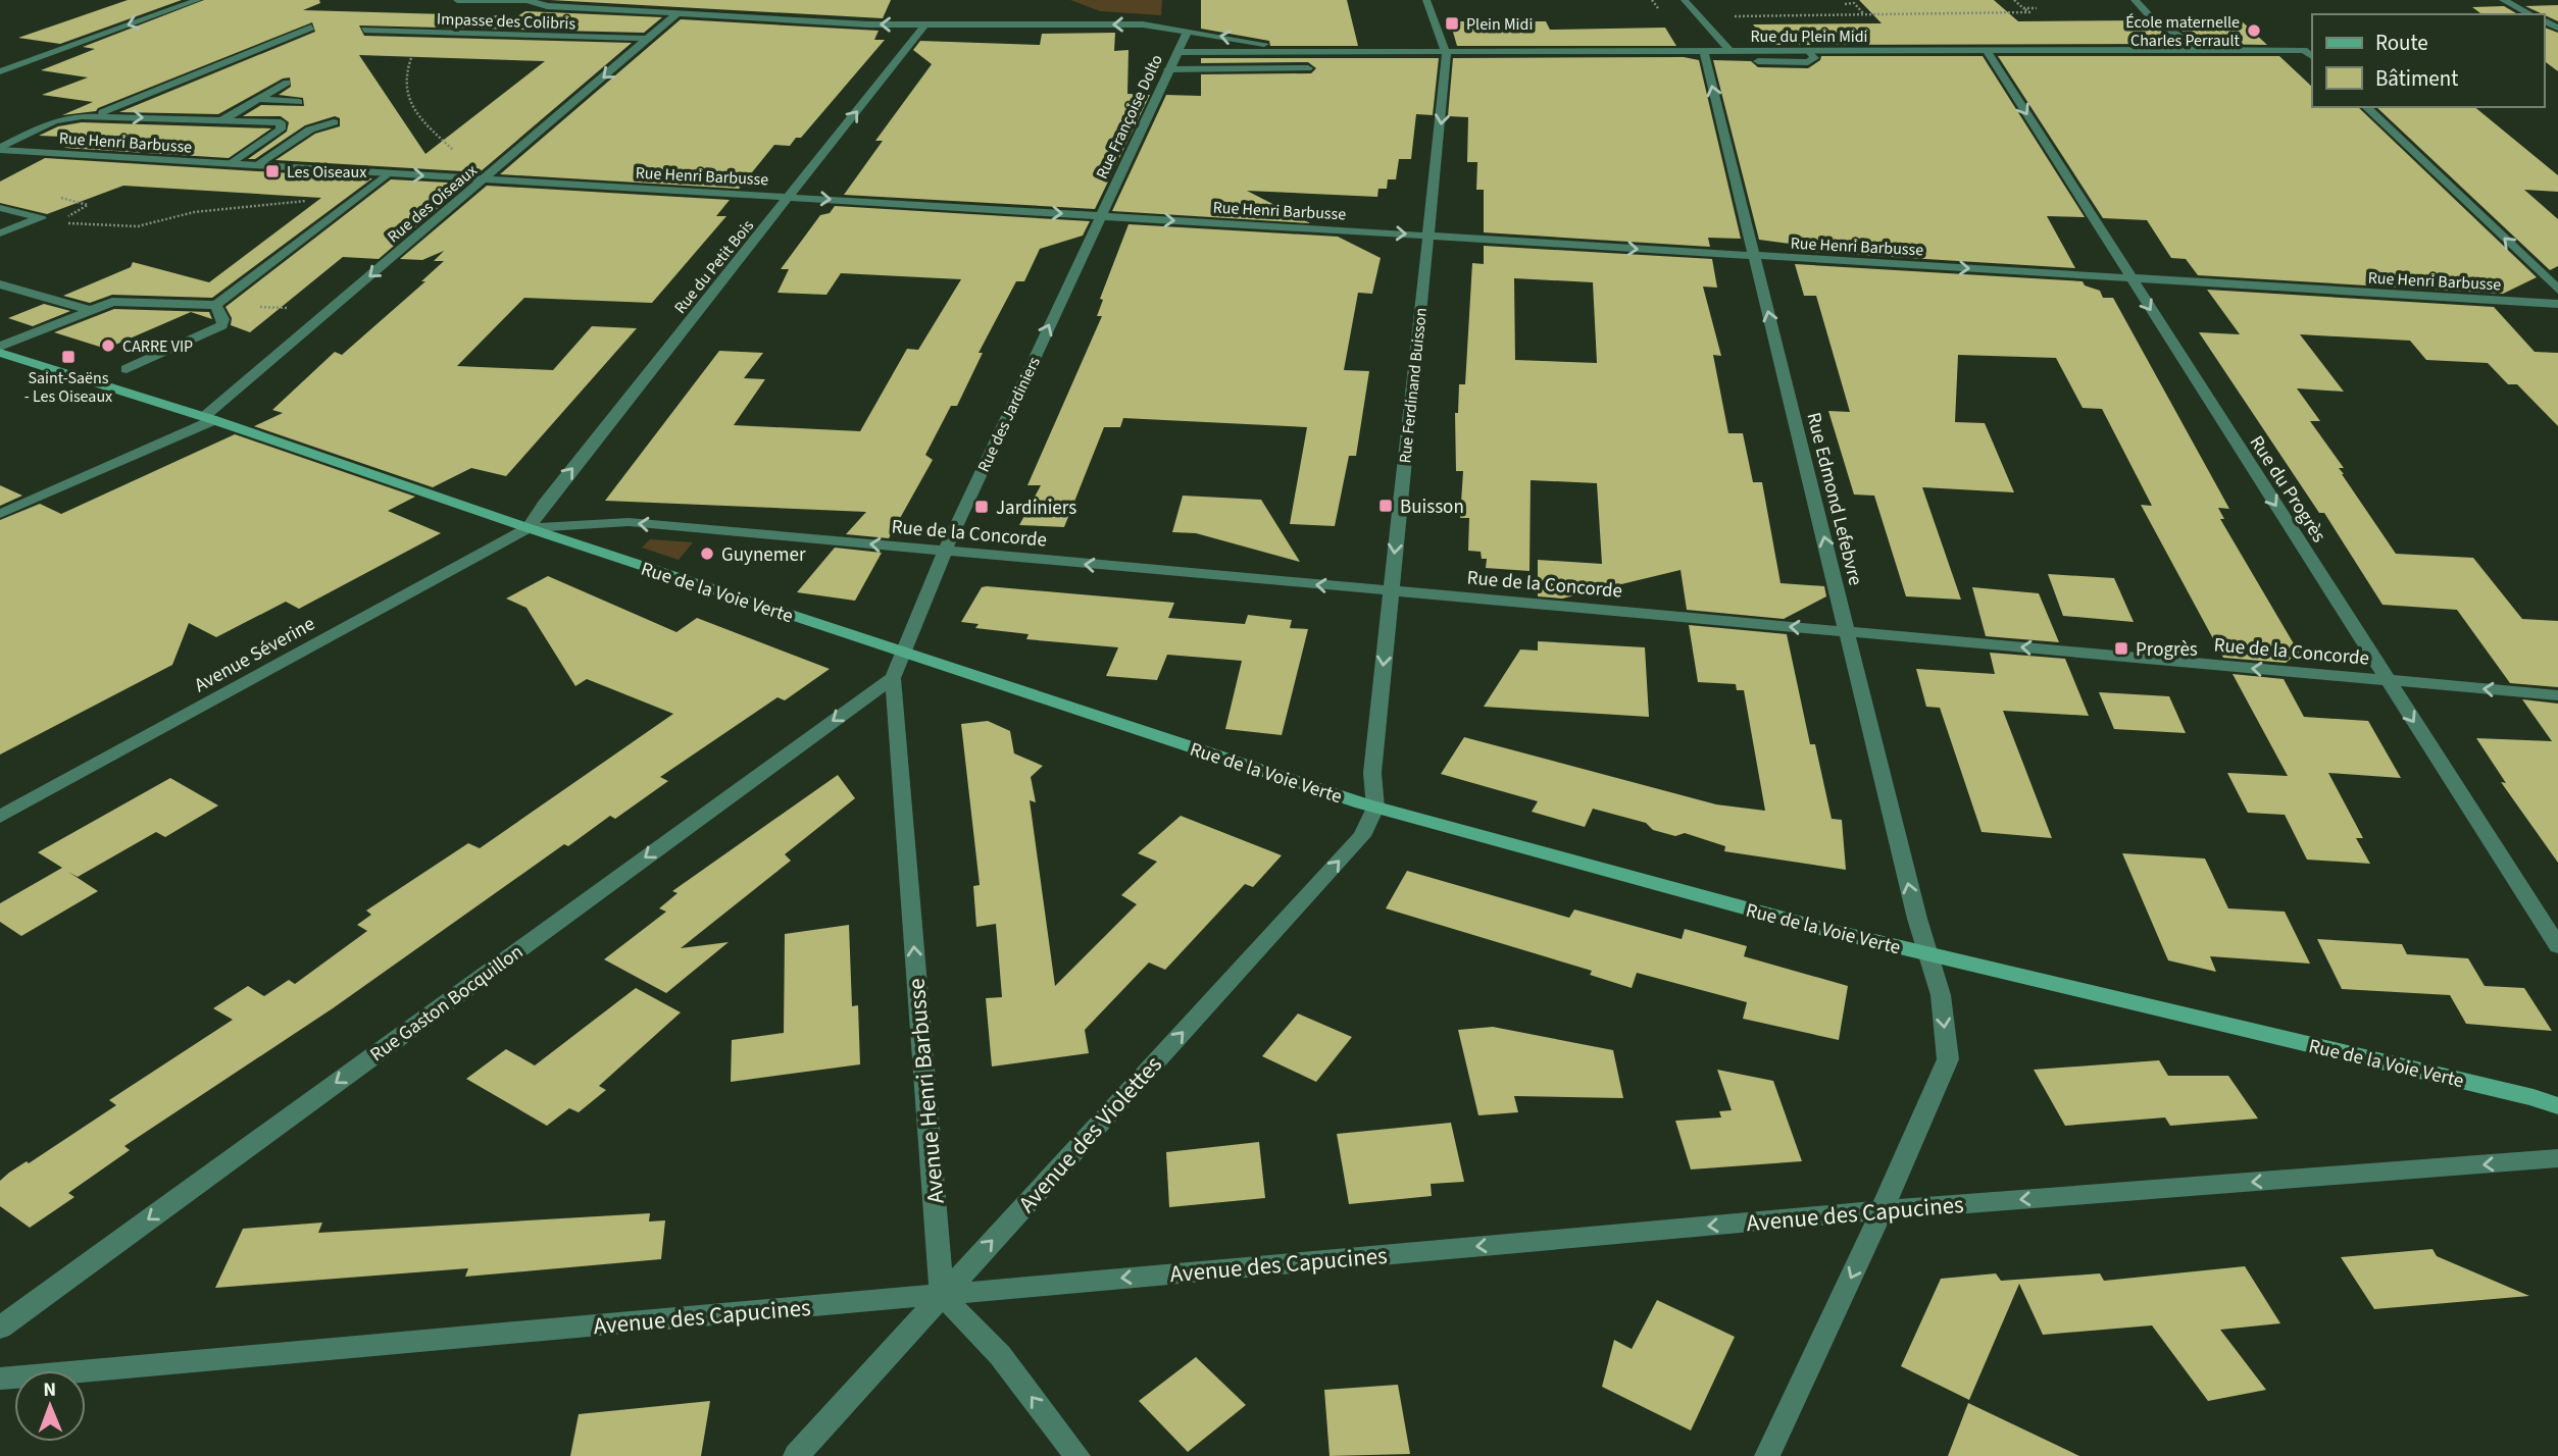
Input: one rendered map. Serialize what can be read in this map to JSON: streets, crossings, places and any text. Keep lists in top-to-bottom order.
{
  "streets": {
    "street": [
      "Impasse des Colibris",
      "Rue du Plein Midi",
      "Rue Françoise Dolto",
      "Rue Henri Barbusse",
      "Rue des Oiseaux",
      "Rue du Petit Bois",
      "Rue Ferdinand Buisson",
      "Rue des Jardiniers",
      "Rue du Progrès",
      "Rue Edmond Lefebvre",
      "Rue de la Concorde",
      "Rue de la Voie Verte",
      "Avenue Séverine",
      "Rue Gaston Bocquillon",
      "Avenue Henri Barbusse",
      "Avenue des Violettes",
      "Avenue des Capucines"
    ]
  },
  "crossings": [
    ["Impasse des Colibris", "Rue des Oiseaux"],
    ["Rue du Plein Midi", "Rue Françoise Dolto"],
    ["Rue du Plein Midi", "Rue des Oiseaux"],
    ["Rue du Plein Midi", "Rue du Petit Bois"],
    ["Rue du Plein Midi", "Rue Ferdinand Buisson"],
    ["Rue du Plein Midi", "Rue du Progrès"],
    ["Rue du Plein Midi", "Rue Edmond Lefebvre"],
    ["Rue Françoise Dolto", "Rue Henri Barbusse"],
    ["Rue Françoise Dolto", "Rue des Jardiniers"],
    ["Rue Henri Barbusse", "Rue des Oiseaux"],
    ["Rue Henri Barbusse", "Rue du Petit Bois"],
    ["Rue Henri Barbusse", "Rue Ferdinand Buisson"],
    ["Rue Henri Barbusse", "Rue des Jardiniers"],
    ["Rue Henri Barbusse", "Rue du Progrès"],
    ["Rue Henri Barbusse", "Rue Edmond Lefebvre"],
    ["Rue des Oiseaux", "Rue de la Voie Verte"],
    ["Rue du Petit Bois", "Rue de la Concorde"],
    ["Rue du Petit Bois", "Rue de la Voie Verte"],
    ["Rue du Petit Bois", "Avenue Séverine"],
    ["Rue Ferdinand Buisson", "Rue de la Concorde"],
    ["Rue Ferdinand Buisson", "Rue de la Voie Verte"],
    ["Rue Ferdinand Buisson", "Avenue des Violettes"],
    ["Rue des Jardiniers", "Rue de la Concorde"],
    ["Rue des Jardiniers", "Rue de la Voie Verte"],
    ["Rue des Jardiniers", "Rue Gaston Bocquillon"],
    ["Rue des Jardiniers", "Avenue Henri Barbusse"],
    ["Rue du Progrès", "Rue de la Concorde"],
    ["Rue Edmond Lefebvre", "Rue de la Concorde"],
    ["Rue Edmond Lefebvre", "Rue de la Voie Verte"],
    ["Rue Edmond Lefebvre", "Avenue des Capucines"],
    ["Rue de la Concorde", "Rue de la Voie Verte"],
    ["Rue de la Concorde", "Avenue Séverine"],
    ["Rue de la Voie Verte", "Avenue Séverine"],
    ["Rue de la Voie Verte", "Avenue des Violettes"],
    ["Rue Gaston Bocquillon", "Avenue Henri Barbusse"],
    ["Avenue Henri Barbusse", "Avenue des Violettes"],
    ["Avenue Henri Barbusse", "Avenue des Capucines"],
    ["Avenue des Violettes", "Avenue des Capucines"]
  ],
  "one_way": [
    "Rue Henri Barbusse",
    "Rue du Petit Bois",
    "Rue Ferdinand Buisson",
    "Rue des Jardiniers",
    "Rue du Progrès",
    "Rue de la Concorde",
    "Rue Gaston Bocquillon",
    "Avenue Henri Barbusse",
    "Avenue des Violettes",
    "Avenue des Capucines"
  ],
  "places": {
    "transit": [
      "Plein Midi",
      "Les Oiseaux",
      "Saint-Saëns - Les Oiseaux",
      "Buisson",
      "Jardiniers",
      "Progrès"
    ],
    "other": ["École maternelle Charles Perrault", "CARRE VIP", "Guynemer"]
  },
  "legend": ["Route", "Bâtiment"],
  "north": "top"
}
